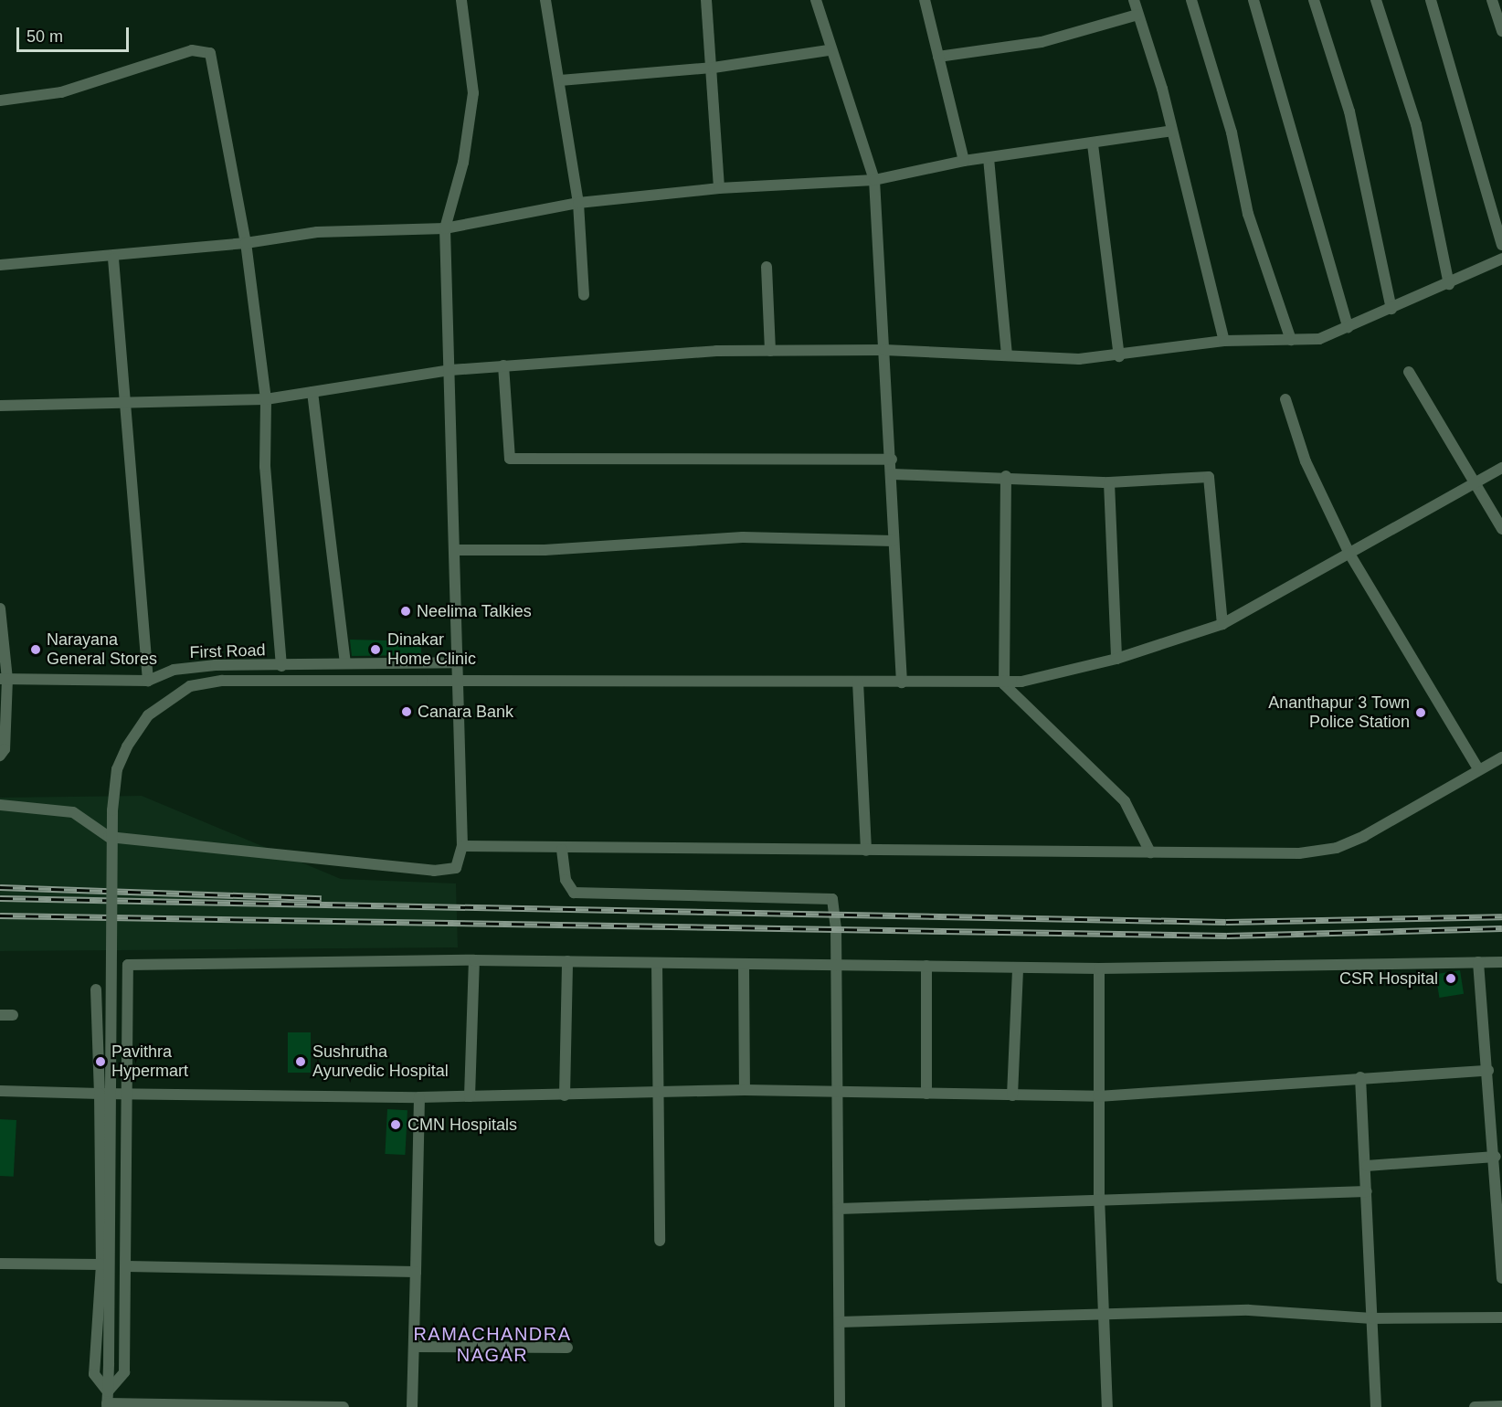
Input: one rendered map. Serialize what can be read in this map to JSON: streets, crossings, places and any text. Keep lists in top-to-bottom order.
{
  "streets": {
    "street": ["First Road"]
  },
  "districts": ["RAMACHANDRA NAGAR"],
  "places": [
    "Neelima Talkies",
    "Narayana General Stores",
    "Dinakar Home Clinic",
    "Canara Bank",
    "Ananthapur 3 Town Police Station",
    "CSR Hospital",
    "Pavithra Hypermart",
    "Sushrutha Ayurvedic Hospital",
    "CMN Hospitals"
  ],
  "scale_bar": "50 m"
}
